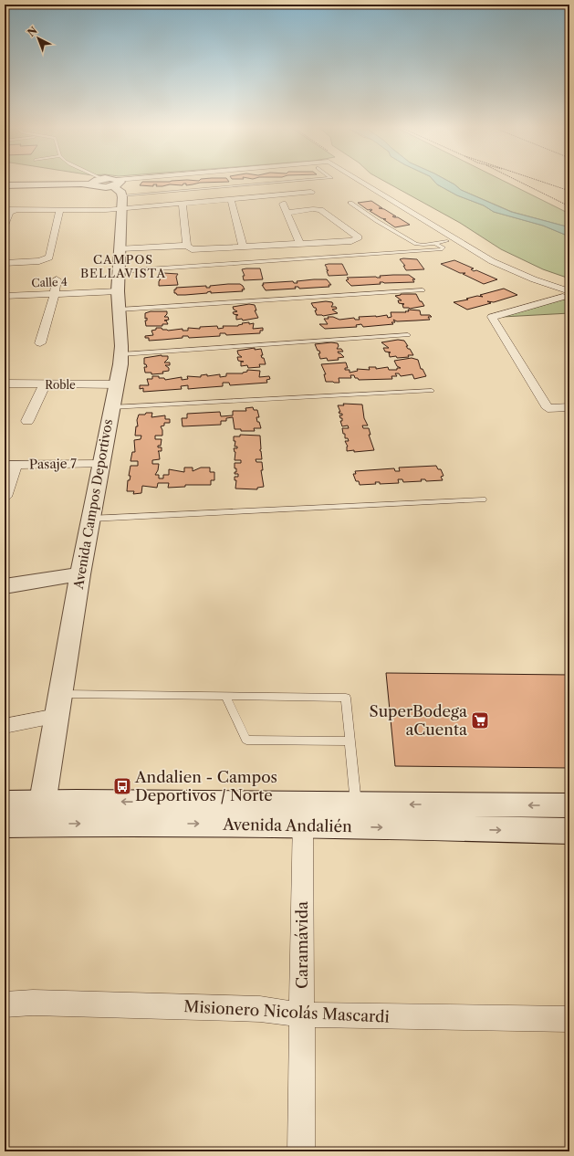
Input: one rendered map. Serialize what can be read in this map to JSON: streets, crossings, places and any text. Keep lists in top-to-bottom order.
{
  "streets": {
    "street": [
      "Calle 4",
      "Roble",
      "Pasaje 7",
      "Avenida Campos Deportivos",
      "Avenida Andalién",
      "Caramávida",
      "Misionero Nicolás Mascardi"
    ]
  },
  "crossings": [
    ["Calle 4", "Avenida Campos Deportivos"],
    ["Roble", "Avenida Campos Deportivos"],
    ["Pasaje 7", "Avenida Campos Deportivos"],
    ["Avenida Campos Deportivos", "Avenida Andalién"],
    ["Avenida Andalién", "Caramávida"],
    ["Caramávida", "Misionero Nicolás Mascardi"]
  ],
  "districts": ["CAMPOS BELLAVISTA"],
  "places": {
    "supermarket": ["SuperBodega aCuenta"],
    "bus stop": ["Andalien - Campos Deportivos / Norte"]
  },
  "north": "top left"
}
